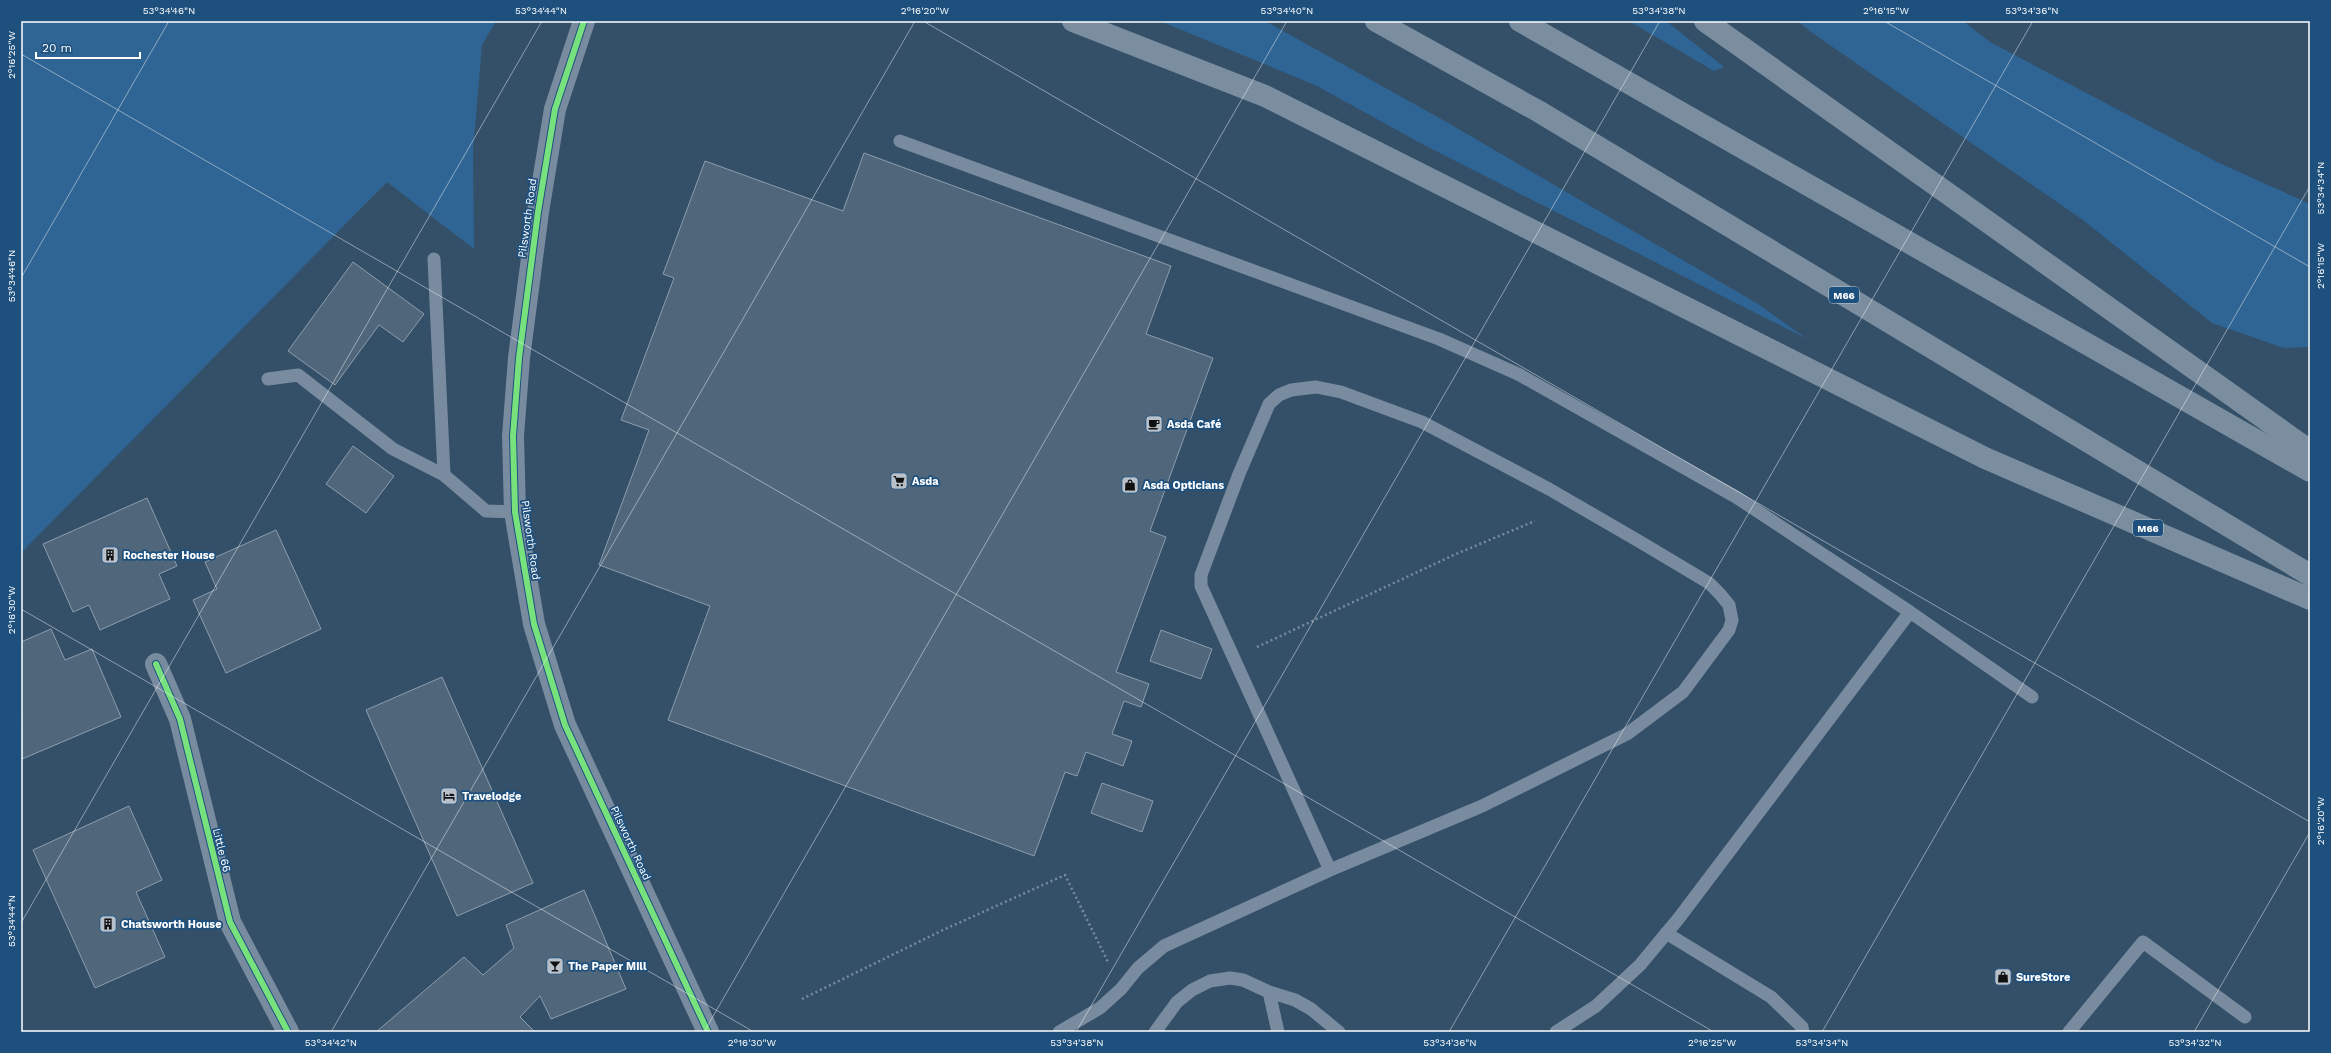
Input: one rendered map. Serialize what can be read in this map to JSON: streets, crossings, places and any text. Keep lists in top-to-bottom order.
{
  "streets": {
    "highway": ["M66"],
    "street": ["Pilsworth Road", "Little 66"]
  },
  "places": {
    "cafe": ["Asda Café"],
    "supermarket": ["Asda"],
    "shop": ["Asda Opticians", "SureStore"],
    "building": ["Rochester House", "Chatsworth House"],
    "hotel": ["Travelodge"],
    "bar": ["The Paper Mill"]
  },
  "scale_bar": "20 m",
  "coordinates": [
    "53°34'46\"N",
    "53°34'44\"N",
    "2°16'20\"W",
    "53°34'40\"N",
    "53°34'38\"N",
    "2°16'15\"W",
    "53°34'36\"N",
    "2°16'25\"W",
    "53°34'34\"N",
    "2°16'30\"W",
    "53°34'42\"N",
    "53°34'32\"N"
  ]
}
